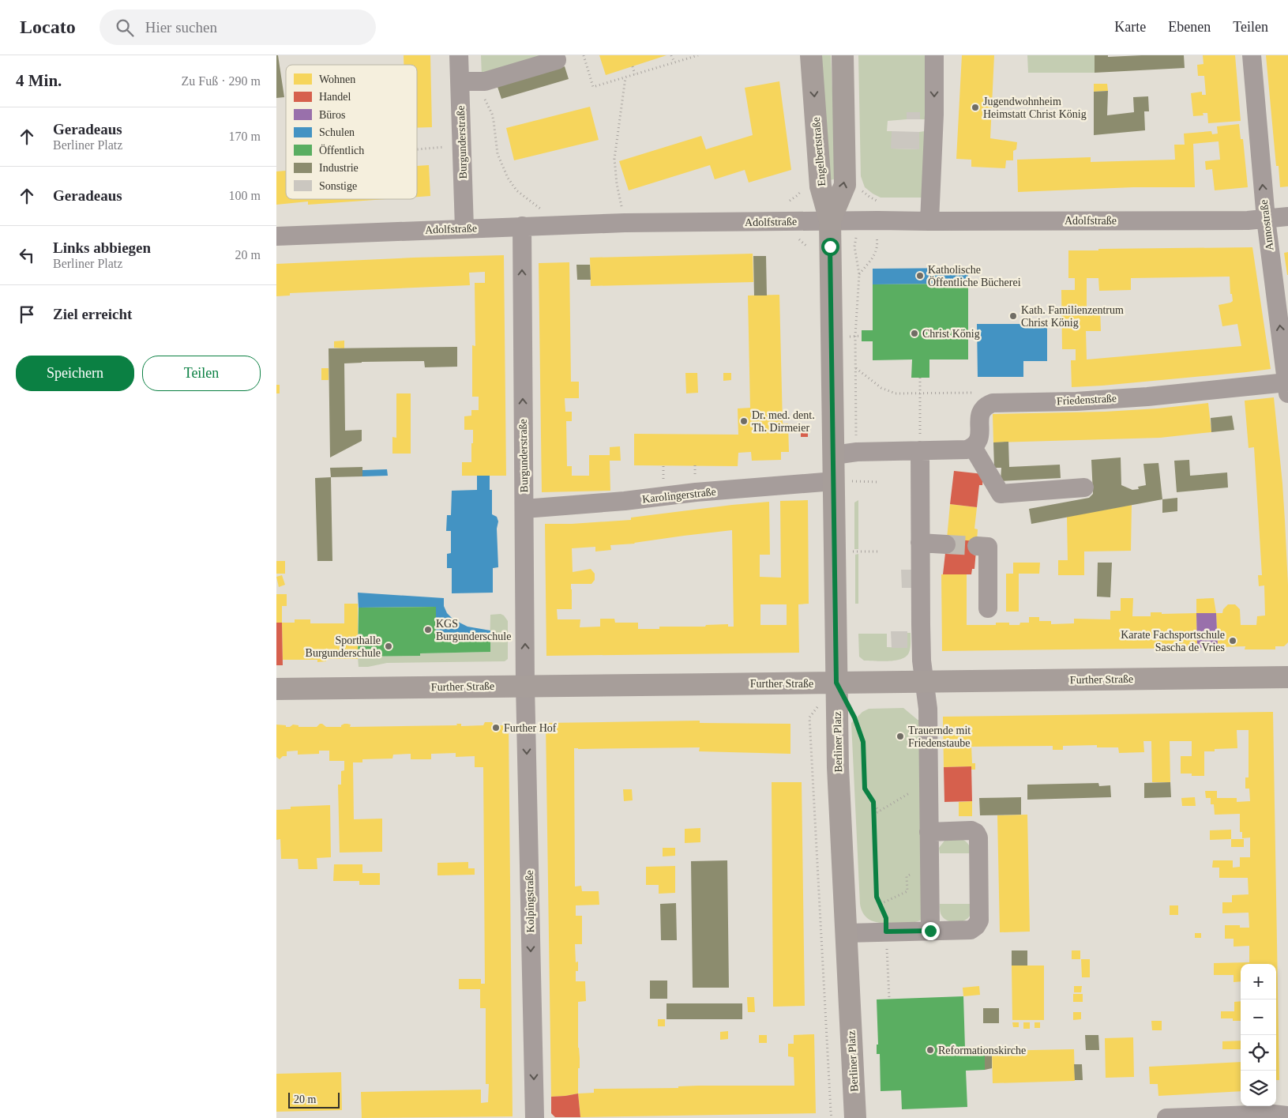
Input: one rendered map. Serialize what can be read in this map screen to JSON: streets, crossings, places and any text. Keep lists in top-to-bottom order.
{
  "streets": {
    "main road": ["Engelbertstraße", "Further Straße", "Berliner Platz"],
    "street": [
      "Burgunderstraße",
      "Adolfstraße",
      "Annostraße",
      "Friedenstraße",
      "Karolingerstraße",
      "Kolpingstraße"
    ]
  },
  "crossings": [
    ["Burgunderstraße", "Adolfstraße"],
    ["Burgunderstraße", "Karolingerstraße"],
    ["Burgunderstraße", "Further Straße"],
    ["Burgunderstraße", "Kolpingstraße"],
    ["Engelbertstraße", "Adolfstraße"],
    ["Engelbertstraße", "Berliner Platz"],
    ["Adolfstraße", "Annostraße"],
    ["Adolfstraße", "Berliner Platz"],
    ["Annostraße", "Friedenstraße"],
    ["Karolingerstraße", "Berliner Platz"],
    ["Further Straße", "Berliner Platz"],
    ["Further Straße", "Kolpingstraße"]
  ],
  "one_way": ["Burgunderstraße", "Annostraße", "Kolpingstraße"],
  "places": [
    "Jugendwohnheim Heimstatt Christ König",
    "Katholische Öffentliche Bücherei",
    "Kath. Familienzentrum Christ König",
    "Christ König",
    "Dr. med. dent. Th. Dirmeier",
    "KGS Burgunderschule",
    "Karate Fachsportschule Sascha de Vries",
    "Sporthalle Burgunderschule",
    "Further Hof",
    "Trauernde mit Friedenstaube",
    "Reformationskirche"
  ],
  "legend": [
    "Wohnen",
    "Handel",
    "Büros",
    "Schulen",
    "Öffentlich",
    "Industrie",
    "Sonstige"
  ],
  "scale_bar": "20 m",
  "page": {
    "header": "Locato",
    "search": "Hier suchen",
    "nav": ["Karte", "Ebenen", "Teilen"],
    "heading": ["4 Min.", "Zu Fuß · 290 m"],
    "list": [
      ["Geradeaus", "Berliner Platz", "170 m"],
      ["Geradeaus", "100 m"],
      ["Links abbiegen", "Berliner Platz", "20 m"],
      "Ziel erreicht"
    ],
    "buttons": ["Speichern", "Teilen"],
    "map_buttons": ["+", "−"],
    "scale": "20 m"
  }
}
